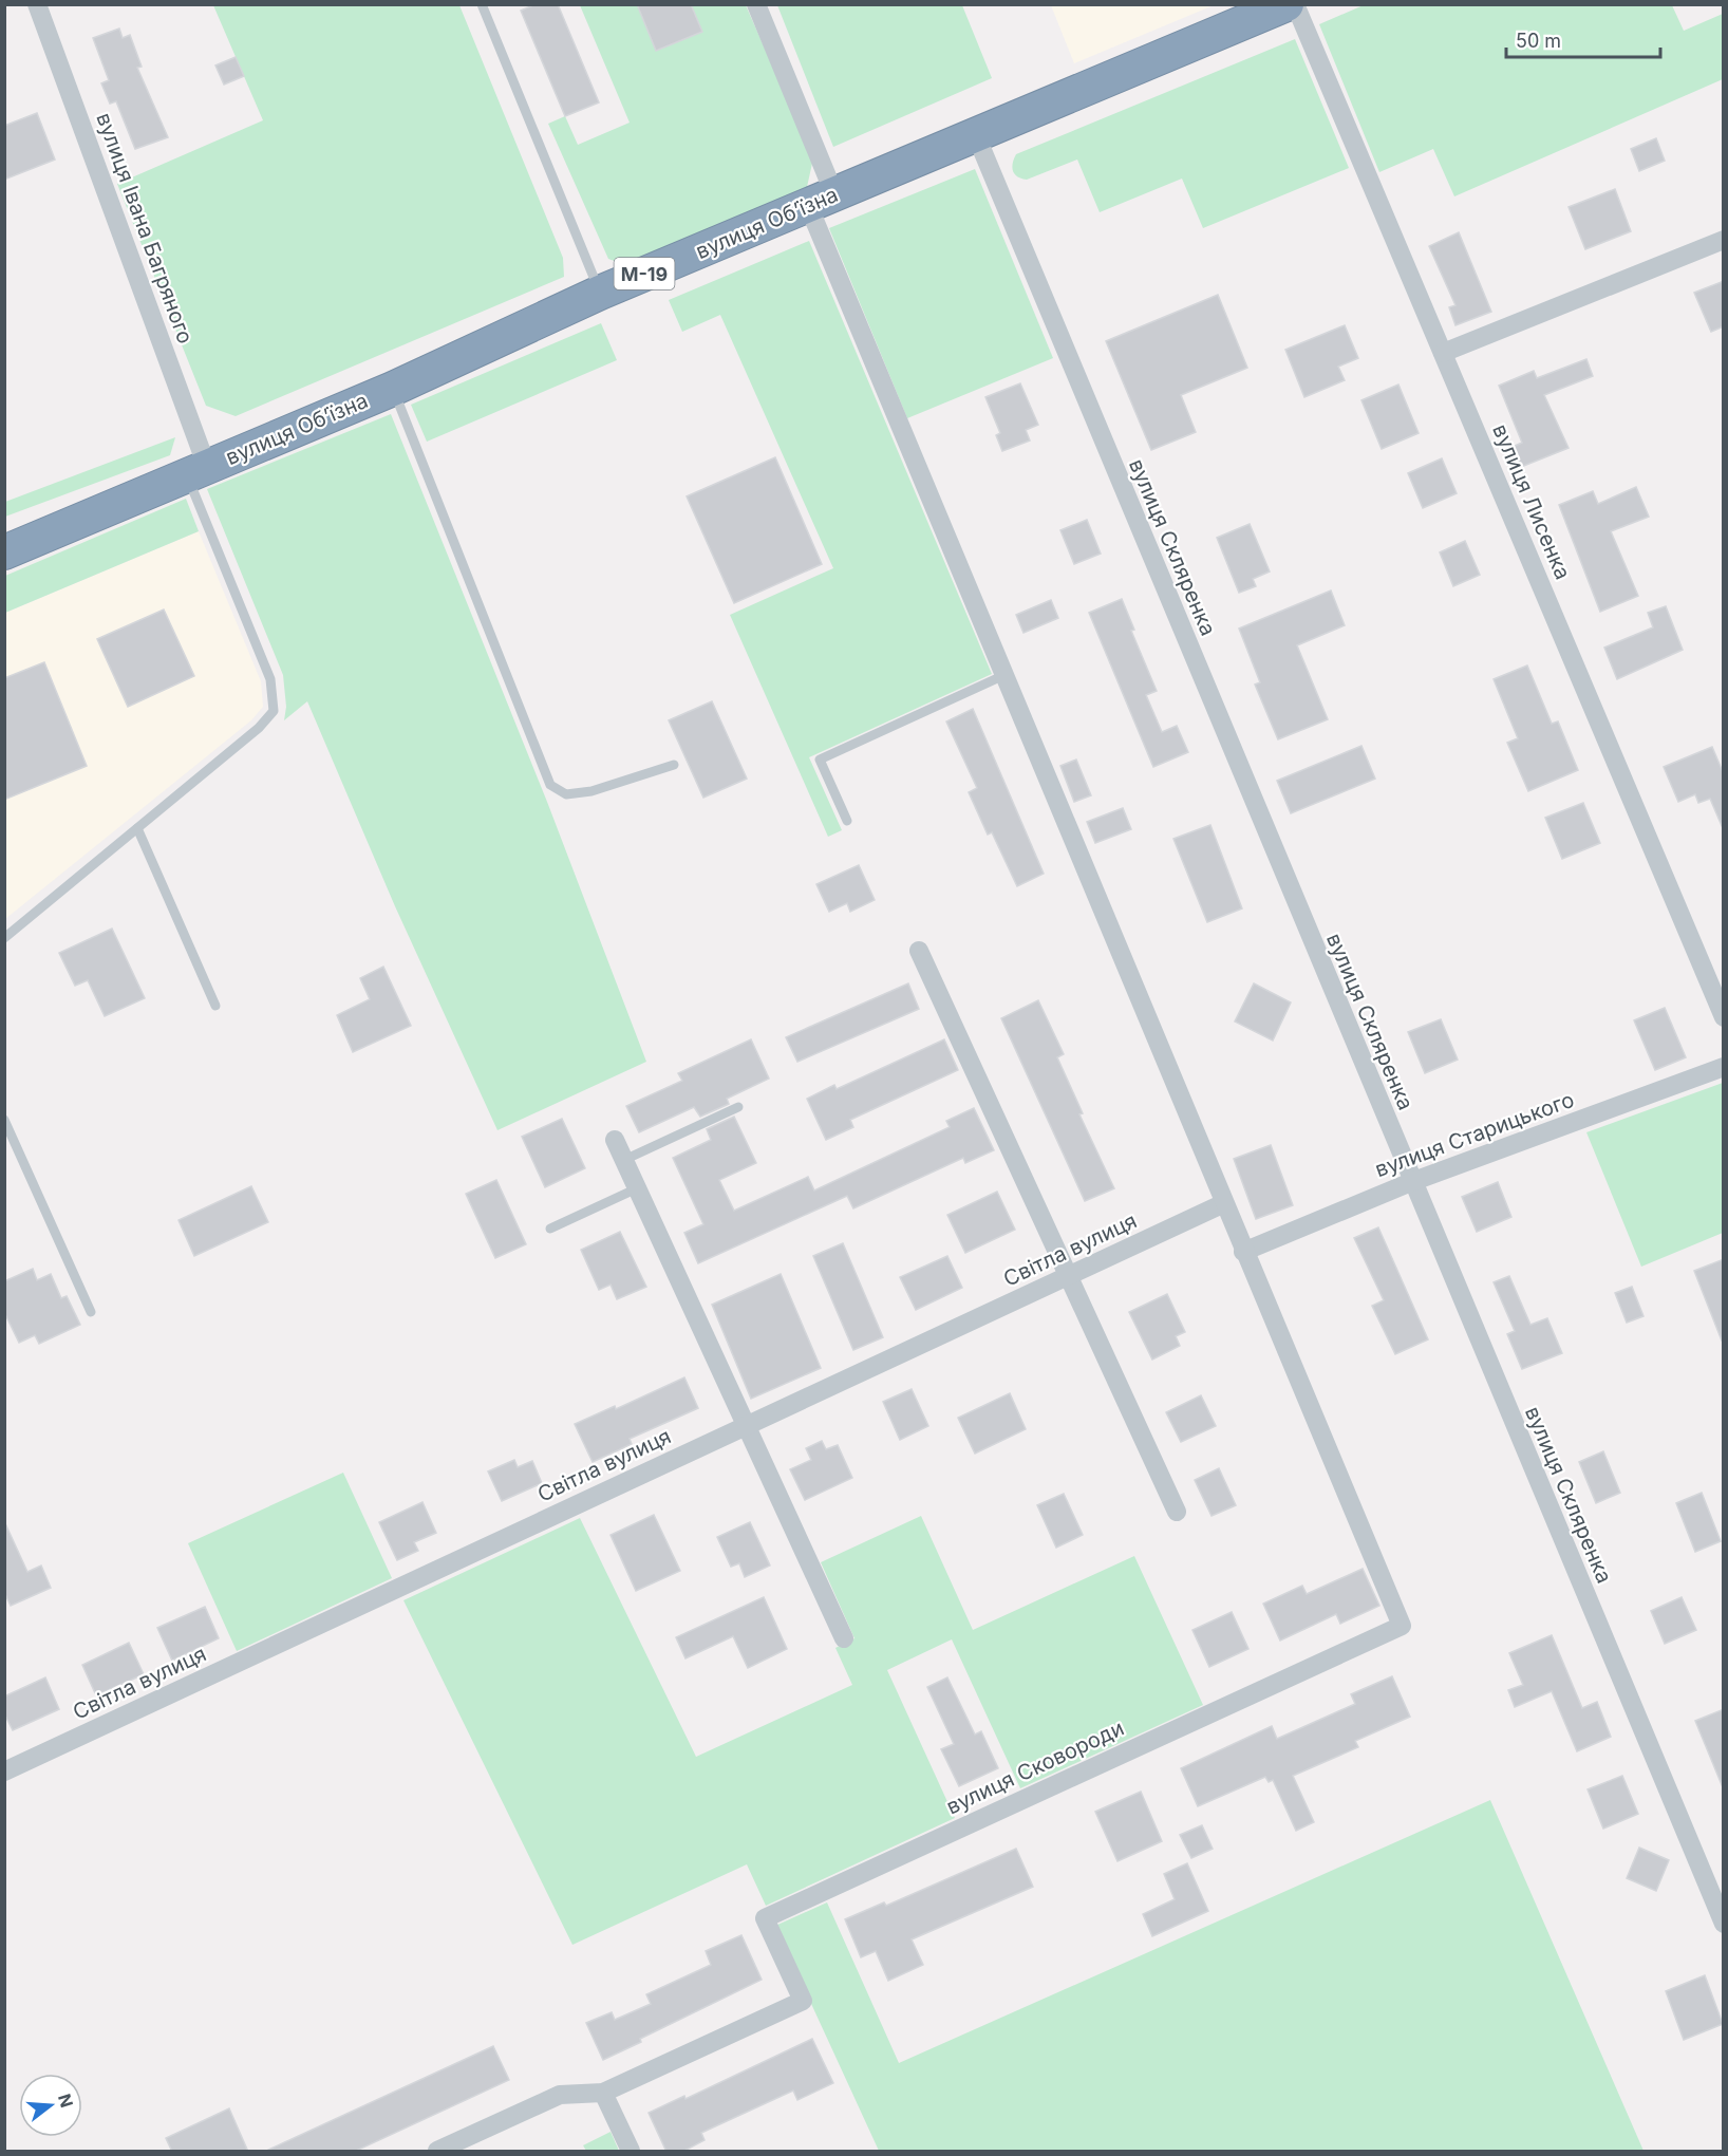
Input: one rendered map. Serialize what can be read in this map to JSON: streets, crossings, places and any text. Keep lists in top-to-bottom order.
{
  "streets": {
    "highway": ["вулиця Об’їзна", "М-19"],
    "street": [
      "вулиця Івана Багряного",
      "вулиця Лисенка",
      "вулиця Скляренка",
      "вулиця Старицького",
      "Світла вулиця",
      "вулиця Сковороди"
    ]
  },
  "crossings": [
    ["вулиця Об’їзна", "вулиця Івана Багряного"],
    ["вулиця Об’їзна", "вулиця Скляренка"],
    ["вулиця Скляренка", "вулиця Старицького"],
    ["вулиця Старицького", "вулиця Сковороди"]
  ],
  "scale_bar": "50 m",
  "north": "right"
}
